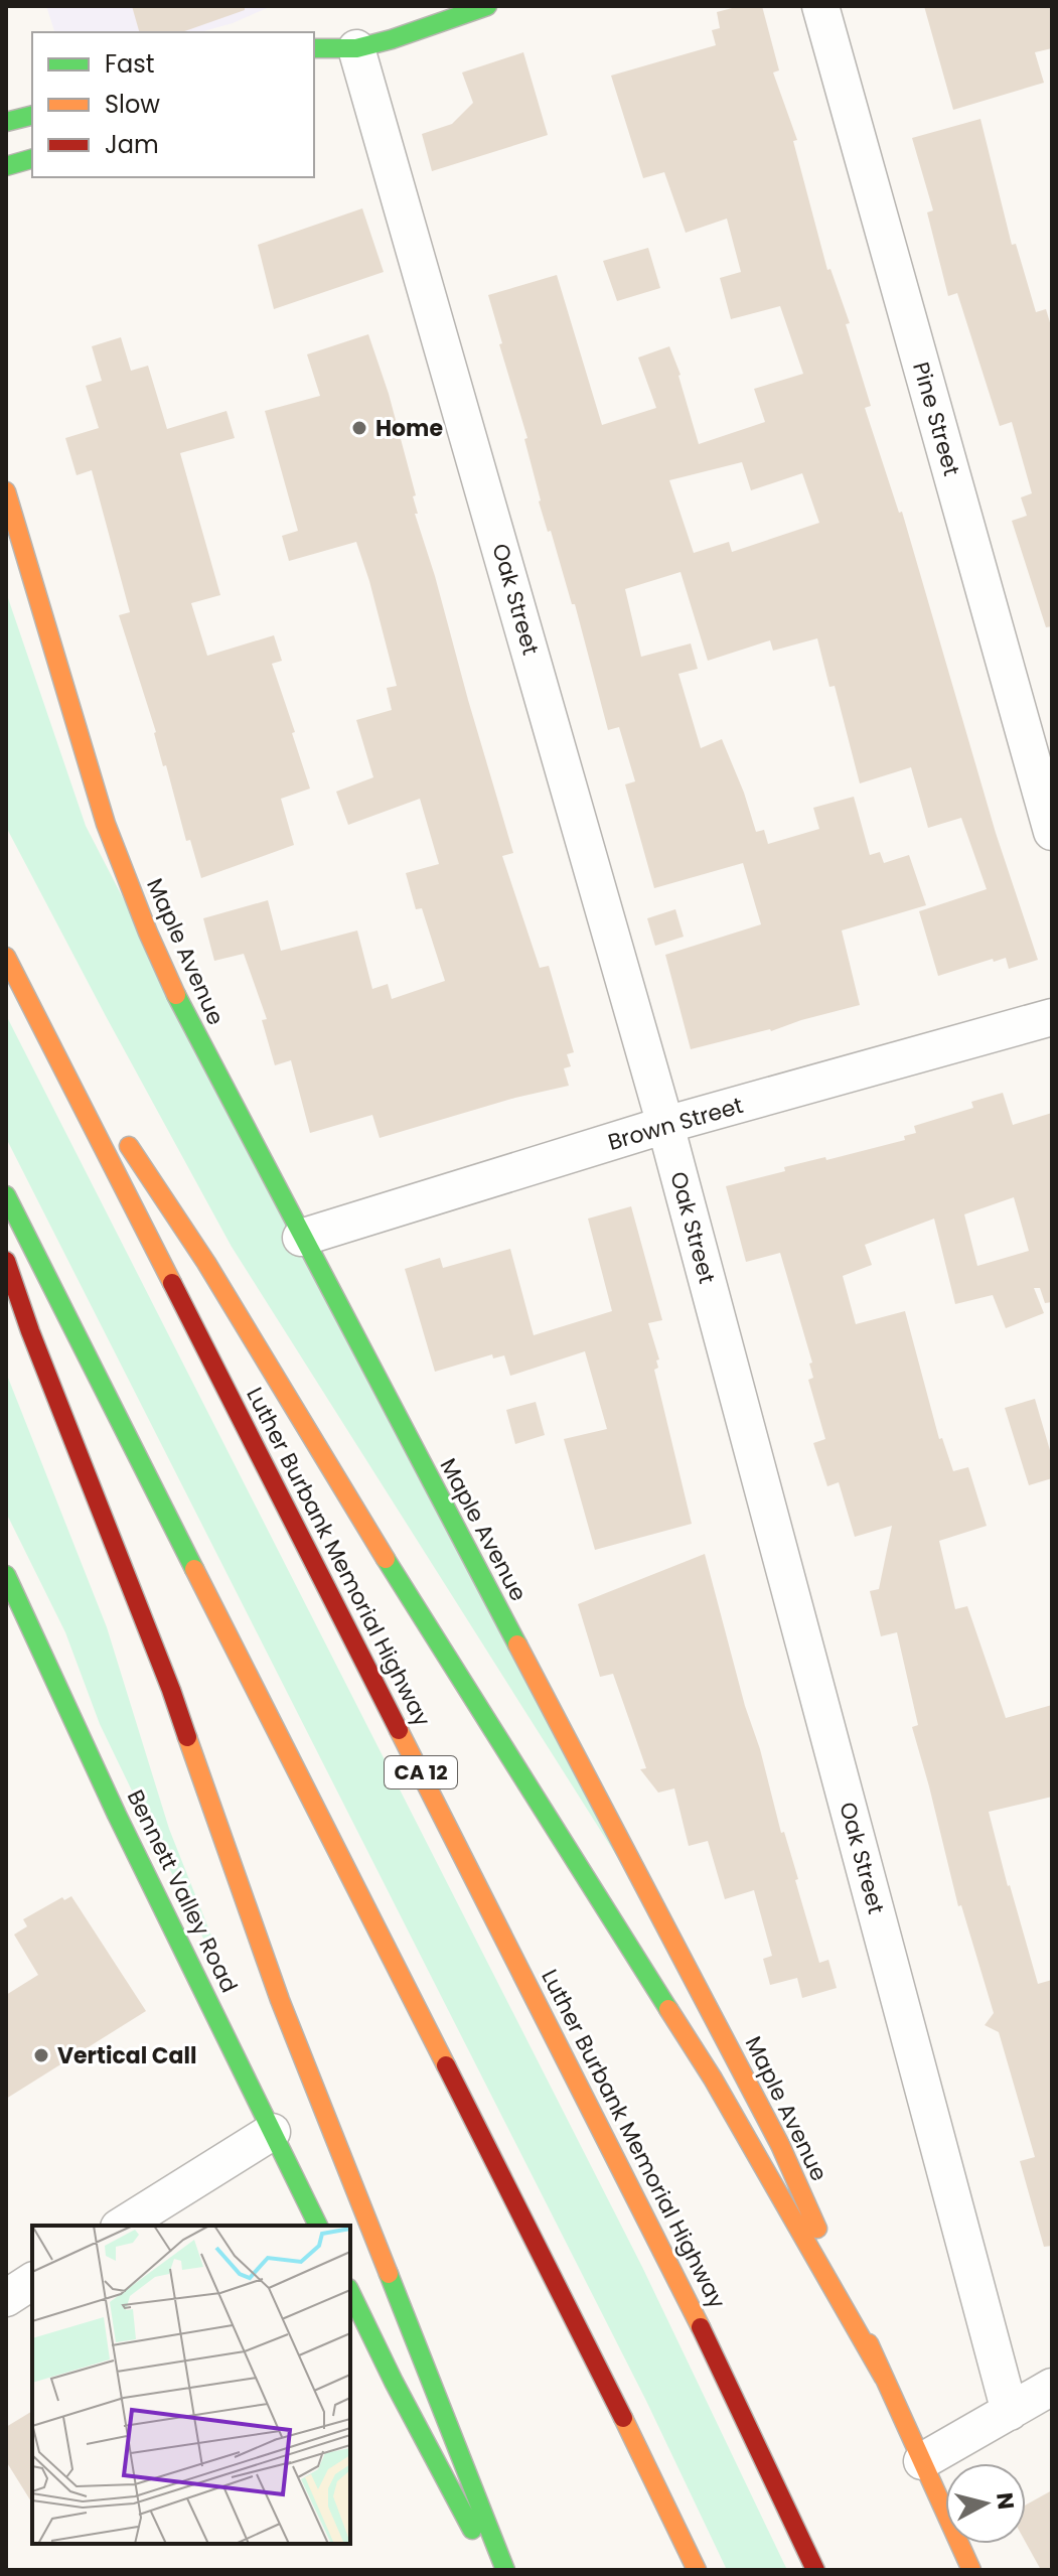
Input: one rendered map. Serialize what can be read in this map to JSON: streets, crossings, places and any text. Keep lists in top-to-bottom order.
{
  "streets": {
    "main road": [
      "Maple Avenue",
      "Luther Burbank Memorial Highway",
      "CA 12",
      "Bennett Valley Road"
    ],
    "street": ["Pine Street", "Oak Street", "Brown Street"]
  },
  "crossings": [
    ["Oak Street", "Brown Street"],
    ["Maple Avenue", "Brown Street"]
  ],
  "places": ["Home", "Vertical Call"],
  "legend": ["Fast", "Slow", "Jam"],
  "north": "right"
}
